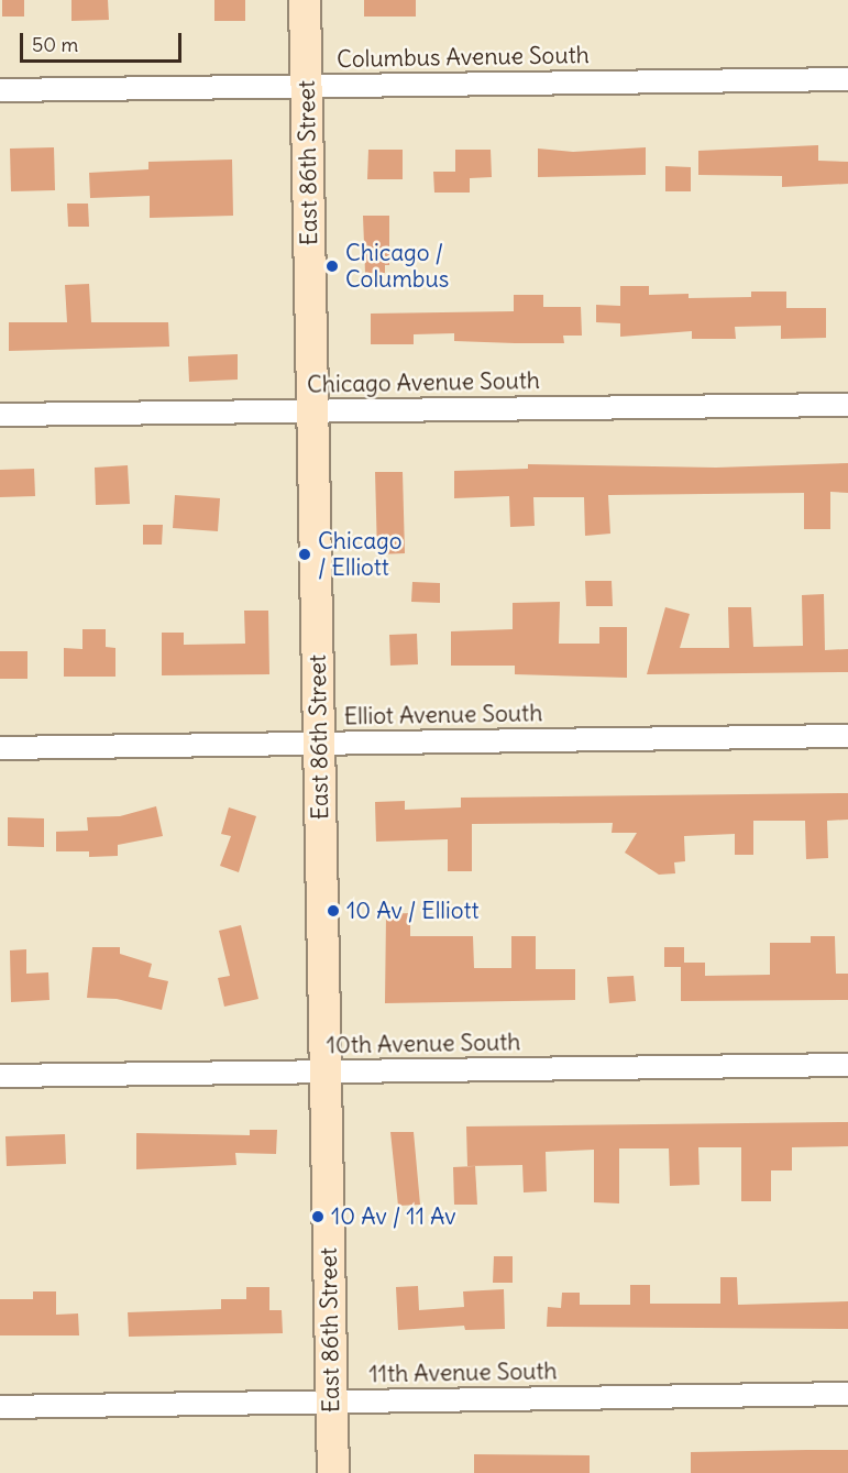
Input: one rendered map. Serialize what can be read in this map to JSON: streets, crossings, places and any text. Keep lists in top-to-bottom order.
{
  "streets": {
    "street": [
      "Columbus Avenue South",
      "East 86th Street",
      "Chicago Avenue South",
      "Elliot Avenue South",
      "10th Avenue South",
      "11th Avenue South"
    ]
  },
  "crossings": [
    ["Columbus Avenue South", "East 86th Street"],
    ["East 86th Street", "Chicago Avenue South"],
    ["East 86th Street", "Elliot Avenue South"],
    ["East 86th Street", "10th Avenue South"],
    ["East 86th Street", "11th Avenue South"]
  ],
  "places": [
    "Chicago / Columbus",
    "Chicago / Elliott",
    "10 Av / Elliott",
    "10 Av / 11 Av"
  ],
  "scale_bar": "50 m"
}
